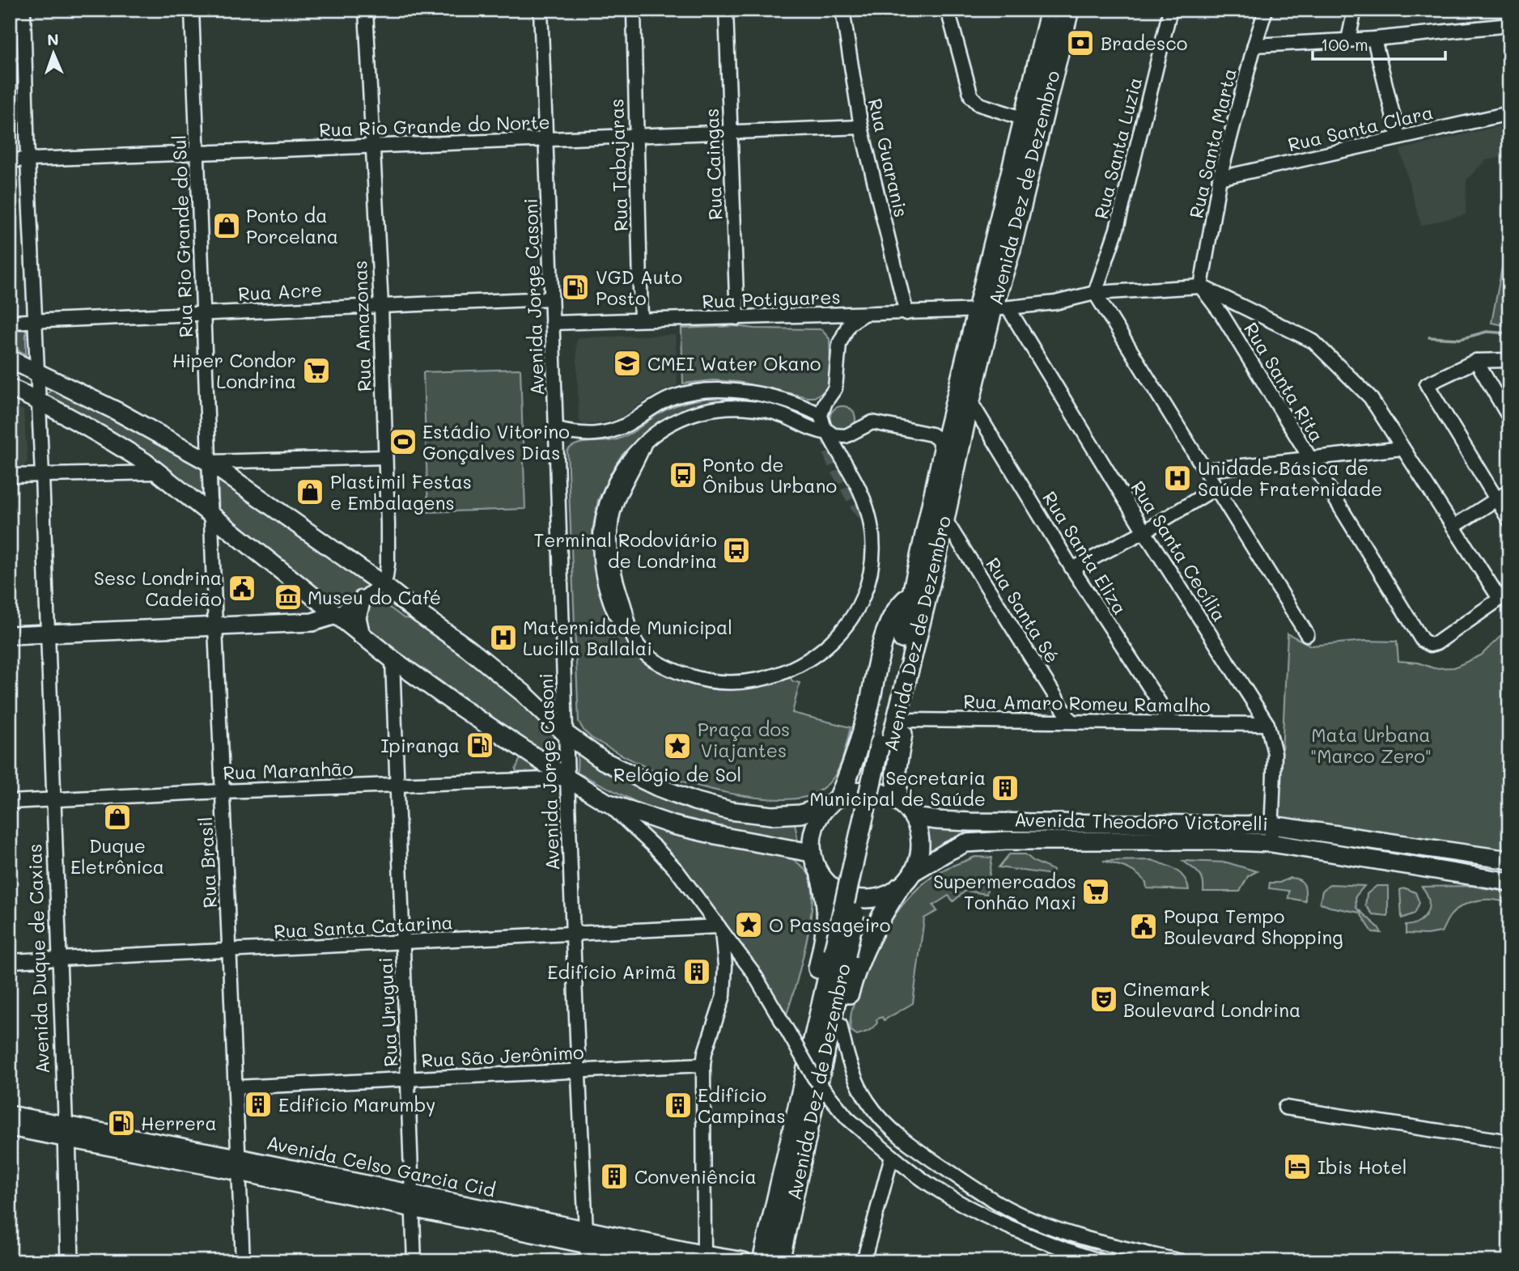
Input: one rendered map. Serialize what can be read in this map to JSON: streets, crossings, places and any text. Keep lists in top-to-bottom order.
{
  "streets": {
    "highway": ["Avenida Dez de Dezembro"],
    "main road": ["Avenida Theodoro Victorelli", "Avenida Duque de Caxias", "Avenida Celso Garcia Cid"],
    "street": [
      "Rua Rio Grande do Norte",
      "Rua Santa Clara",
      "Rua Santa Marta",
      "Rua Santa Luzia",
      "Rua Guaranis",
      "Rua Caingas",
      "Rua Tabajaras",
      "Rua Rio Grande do Sul",
      "Rua Acre",
      "Avenida Jorge Casoni",
      "Rua Potiguares",
      "Rua Amazonas",
      "Rua Santa Rita",
      "Rua Santa Cecília",
      "Rua Santa Eliza",
      "Rua Santa Sé",
      "Rua Amaro Romeu Ramalho",
      "Rua Maranhão",
      "Rua Brasil",
      "Rua Santa Catarina",
      "Rua Uruguai",
      "Rua São Jerônimo"
    ]
  },
  "crossings": [
    ["Rua Rio Grande do Norte", "Rua Guaranis"],
    ["Rua Rio Grande do Norte", "Rua Caingas"],
    ["Rua Rio Grande do Norte", "Rua Tabajaras"],
    ["Rua Rio Grande do Norte", "Rua Rio Grande do Sul"],
    ["Rua Rio Grande do Norte", "Avenida Jorge Casoni"],
    ["Rua Rio Grande do Norte", "Rua Amazonas"],
    ["Rua Rio Grande do Norte", "Avenida Duque de Caxias"],
    ["Rua Santa Clara", "Rua Santa Marta"],
    ["Rua Santa Marta", "Rua Potiguares"],
    ["Rua Santa Marta", "Rua Santa Rita"],
    ["Rua Santa Luzia", "Rua Potiguares"],
    ["Rua Guaranis", "Rua Potiguares"],
    ["Rua Caingas", "Rua Potiguares"],
    ["Rua Tabajaras", "Rua Potiguares"],
    ["Avenida Dez de Dezembro", "Rua Potiguares"],
    ["Avenida Dez de Dezembro", "Rua Santa Cecília"],
    ["Avenida Dez de Dezembro", "Rua Santa Eliza"],
    ["Avenida Dez de Dezembro", "Rua Santa Sé"],
    ["Rua Rio Grande do Sul", "Rua Acre"],
    ["Rua Rio Grande do Sul", "Rua Brasil"],
    ["Rua Acre", "Avenida Jorge Casoni"],
    ["Rua Acre", "Rua Amazonas"],
    ["Rua Acre", "Avenida Duque de Caxias"],
    ["Avenida Jorge Casoni", "Rua Potiguares"],
    ["Avenida Jorge Casoni", "Rua Maranhão"],
    ["Avenida Jorge Casoni", "Rua Santa Catarina"],
    ["Avenida Jorge Casoni", "Rua São Jerônimo"],
    ["Avenida Jorge Casoni", "Avenida Celso Garcia Cid"],
    ["Rua Potiguares", "Rua Santa Rita"],
    ["Rua Potiguares", "Rua Santa Cecília"],
    ["Rua Santa Cecília", "Rua Amaro Romeu Ramalho"],
    ["Rua Santa Cecília", "Avenida Theodoro Victorelli"],
    ["Rua Santa Eliza", "Rua Amaro Romeu Ramalho"],
    ["Rua Santa Sé", "Rua Amaro Romeu Ramalho"],
    ["Rua Maranhão", "Rua Brasil"],
    ["Rua Maranhão", "Avenida Duque de Caxias"],
    ["Rua Maranhão", "Rua Uruguai"],
    ["Rua Brasil", "Rua Santa Catarina"],
    ["Rua Brasil", "Rua São Jerônimo"],
    ["Rua Brasil", "Avenida Celso Garcia Cid"],
    ["Rua Santa Catarina", "Avenida Duque de Caxias"],
    ["Rua Santa Catarina", "Rua Uruguai"],
    ["Avenida Duque de Caxias", "Avenida Celso Garcia Cid"],
    ["Rua Uruguai", "Rua São Jerônimo"],
    ["Rua Uruguai", "Avenida Celso Garcia Cid"]
  ],
  "parks": ["Praça dos Viajantes", "Mata Urbana \"Marco Zero\""],
  "places": {
    "bank": ["Bradesco"],
    "shop": ["Ponto da Porcelana", "Plastimil Festas e Embalagens", "Duque Eletrônica"],
    "fuel station": ["VGD Auto Posto", "Ipiranga", "Herrera"],
    "school or university": ["CMEI Water Okano"],
    "supermarket": ["Hiper Condor Londrina", "Supermercados Tonhão Maxi"],
    "sports": ["Estádio Vitorino Gonçalves Dias"],
    "bus stop": ["Ponto de Ônibus Urbano", "Terminal Rodoviário de Londrina"],
    "hospital": ["Unidade Básica de Saúde Fraternidade", "Maternidade Municipal Lucilla Ballalai"],
    "public building": ["Sesc Londrina Cadeião", "Poupa Tempo Boulevard Shopping"],
    "museum": ["Museu do Café"],
    "place": ["Relógio de Sol", "O Passageiro"],
    "building": [
      "Secretaria Municipal de Saúde",
      "Edifício Arimã",
      "Edifício Marumby",
      "Edifício Campinas",
      "Conveniência"
    ],
    "theatre": ["Cinemark Boulevard Londrina"],
    "hotel": ["Ibis Hotel"]
  },
  "scale_bar": "100 m",
  "north": "top"
}
